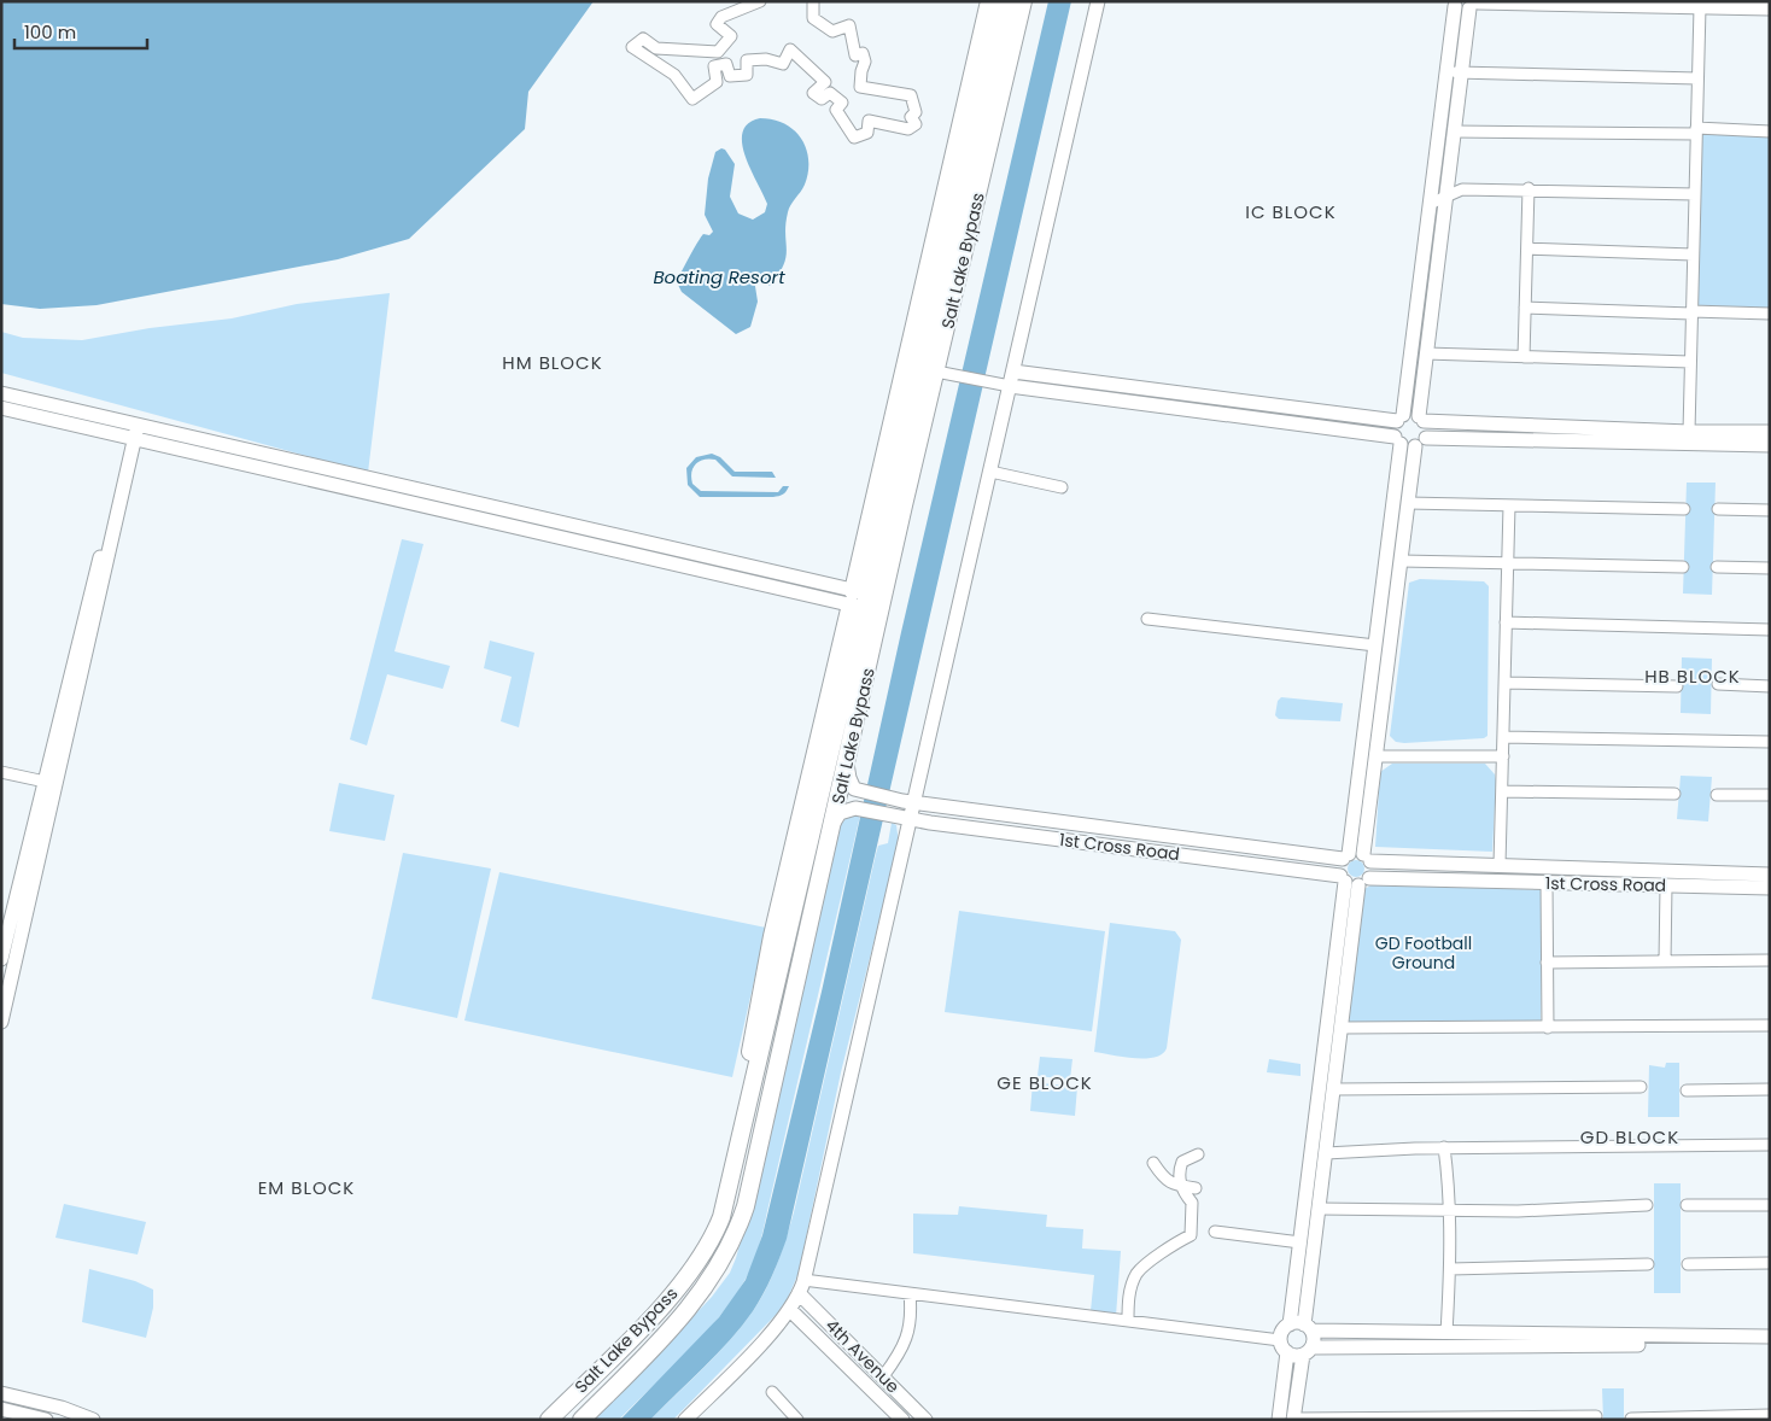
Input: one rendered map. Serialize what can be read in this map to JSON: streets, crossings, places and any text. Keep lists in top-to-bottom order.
{
  "streets": {
    "main road": ["Salt Lake Bypass"],
    "street": ["1st Cross Road", "4th Avenue"]
  },
  "crossings": [
    ["Salt Lake Bypass", "1st Cross Road"]
  ],
  "districts": [
    "IC BLOCK",
    "HM BLOCK",
    "HB BLOCK",
    "GE BLOCK",
    "GD BLOCK",
    "EM BLOCK"
  ],
  "water": ["Boating Resort"],
  "parks": ["GD Football Ground"],
  "scale_bar": "100 m"
}
